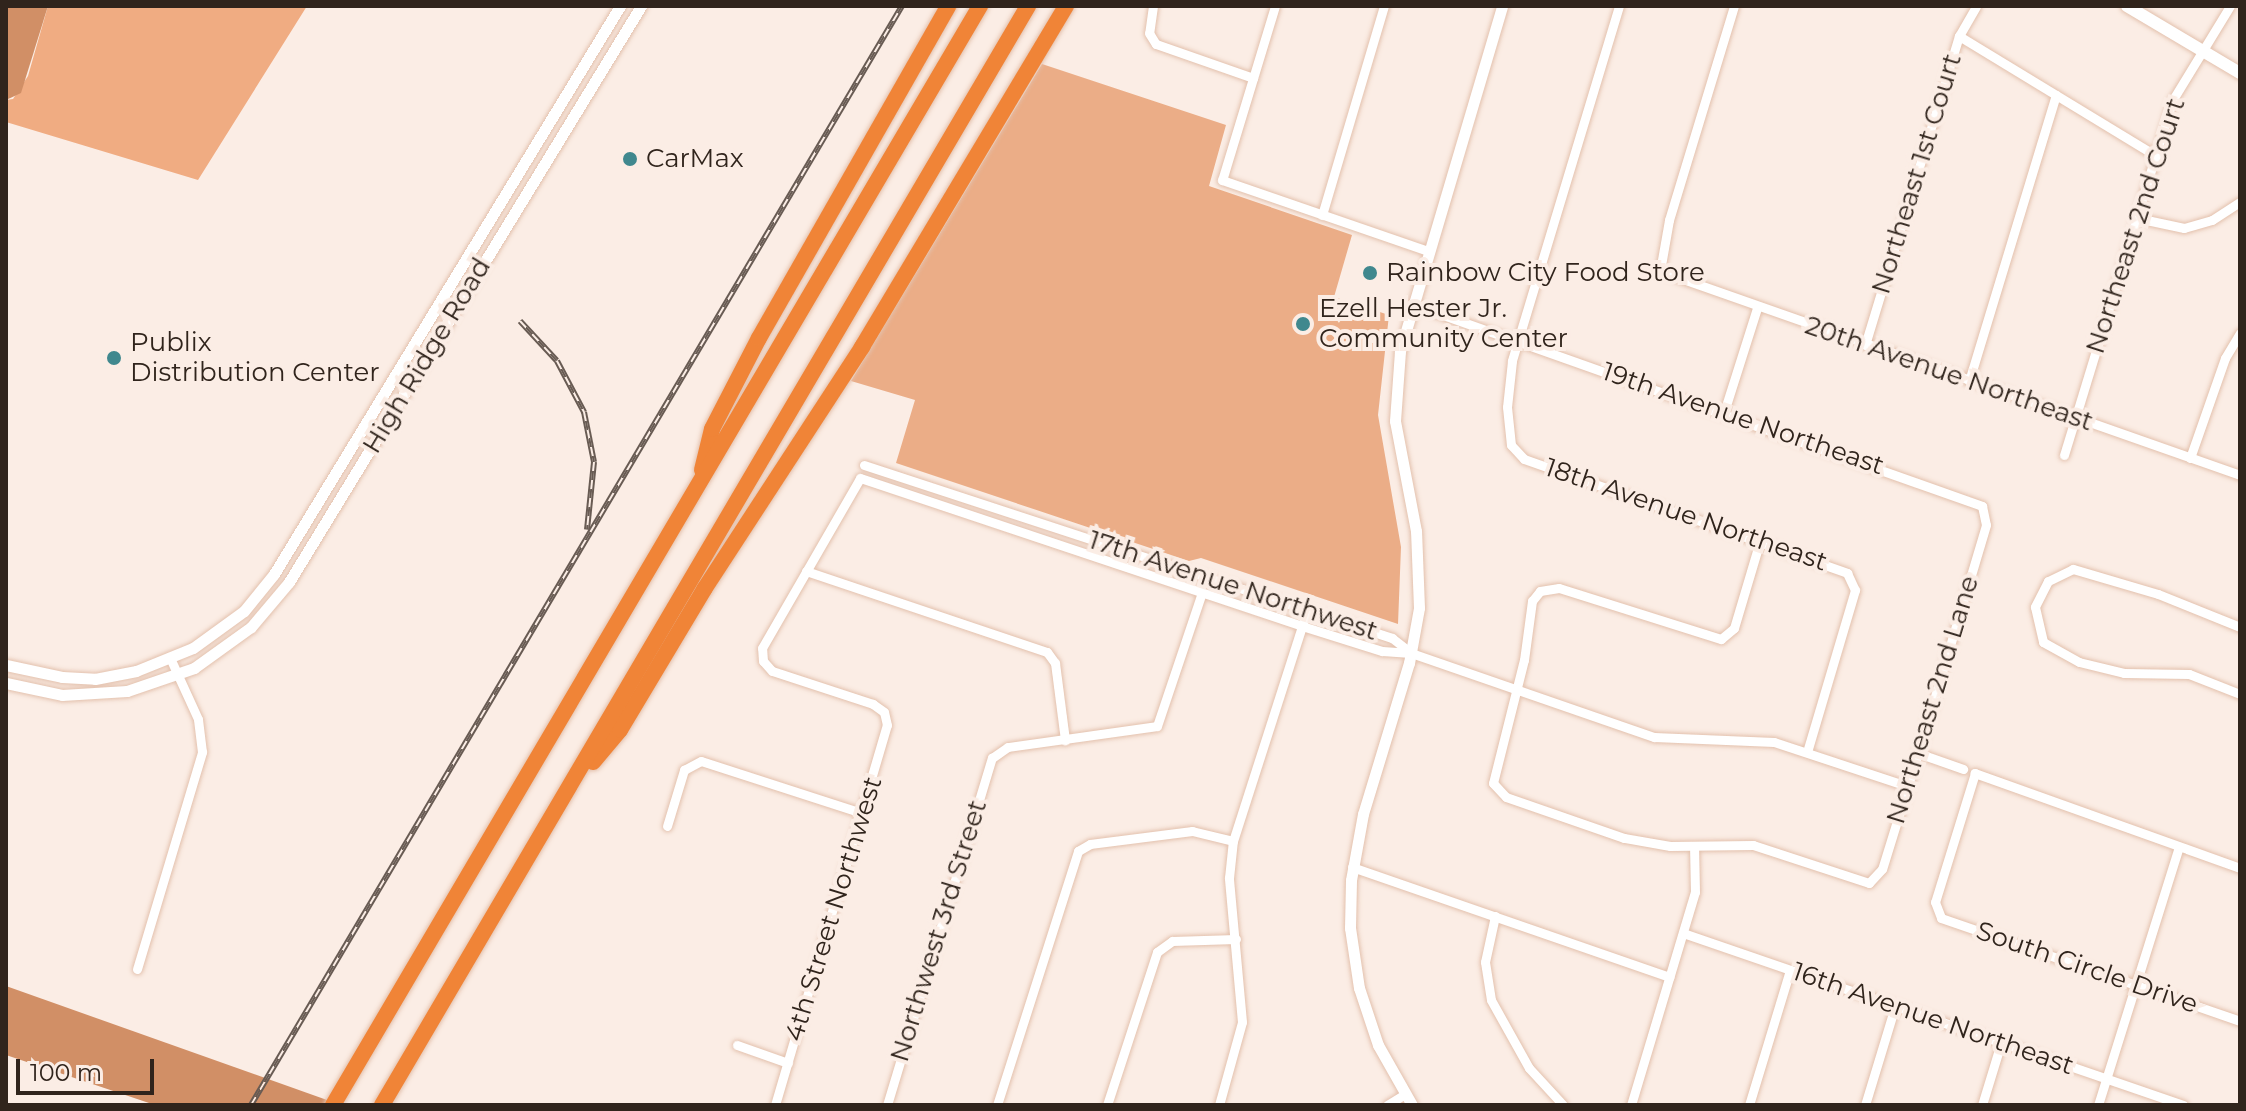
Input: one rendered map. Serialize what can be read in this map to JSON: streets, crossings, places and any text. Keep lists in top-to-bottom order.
{
  "streets": {
    "street": [
      "Northeast 1st Court",
      "Northeast 2nd Court",
      "High Ridge Road",
      "20th Avenue Northeast",
      "19th Avenue Northeast",
      "18th Avenue Northeast",
      "17th Avenue Northwest",
      "Northeast 2nd Lane",
      "4th Street Northwest",
      "Northwest 3rd Street",
      "South Circle Drive",
      "16th Avenue Northeast"
    ]
  },
  "crossings": [
    ["Northeast 1st Court", "20th Avenue Northeast"],
    ["Northeast 2nd Court", "20th Avenue Northeast"],
    ["19th Avenue Northeast", "18th Avenue Northeast"],
    ["19th Avenue Northeast", "Northeast 2nd Lane"],
    ["17th Avenue Northwest", "4th Street Northwest"]
  ],
  "places": [
    "CarMax",
    "Rainbow City Food Store",
    "Ezell Hester Jr. Community Center",
    "Publix Distribution Center"
  ],
  "scale_bar": "100 m"
}
